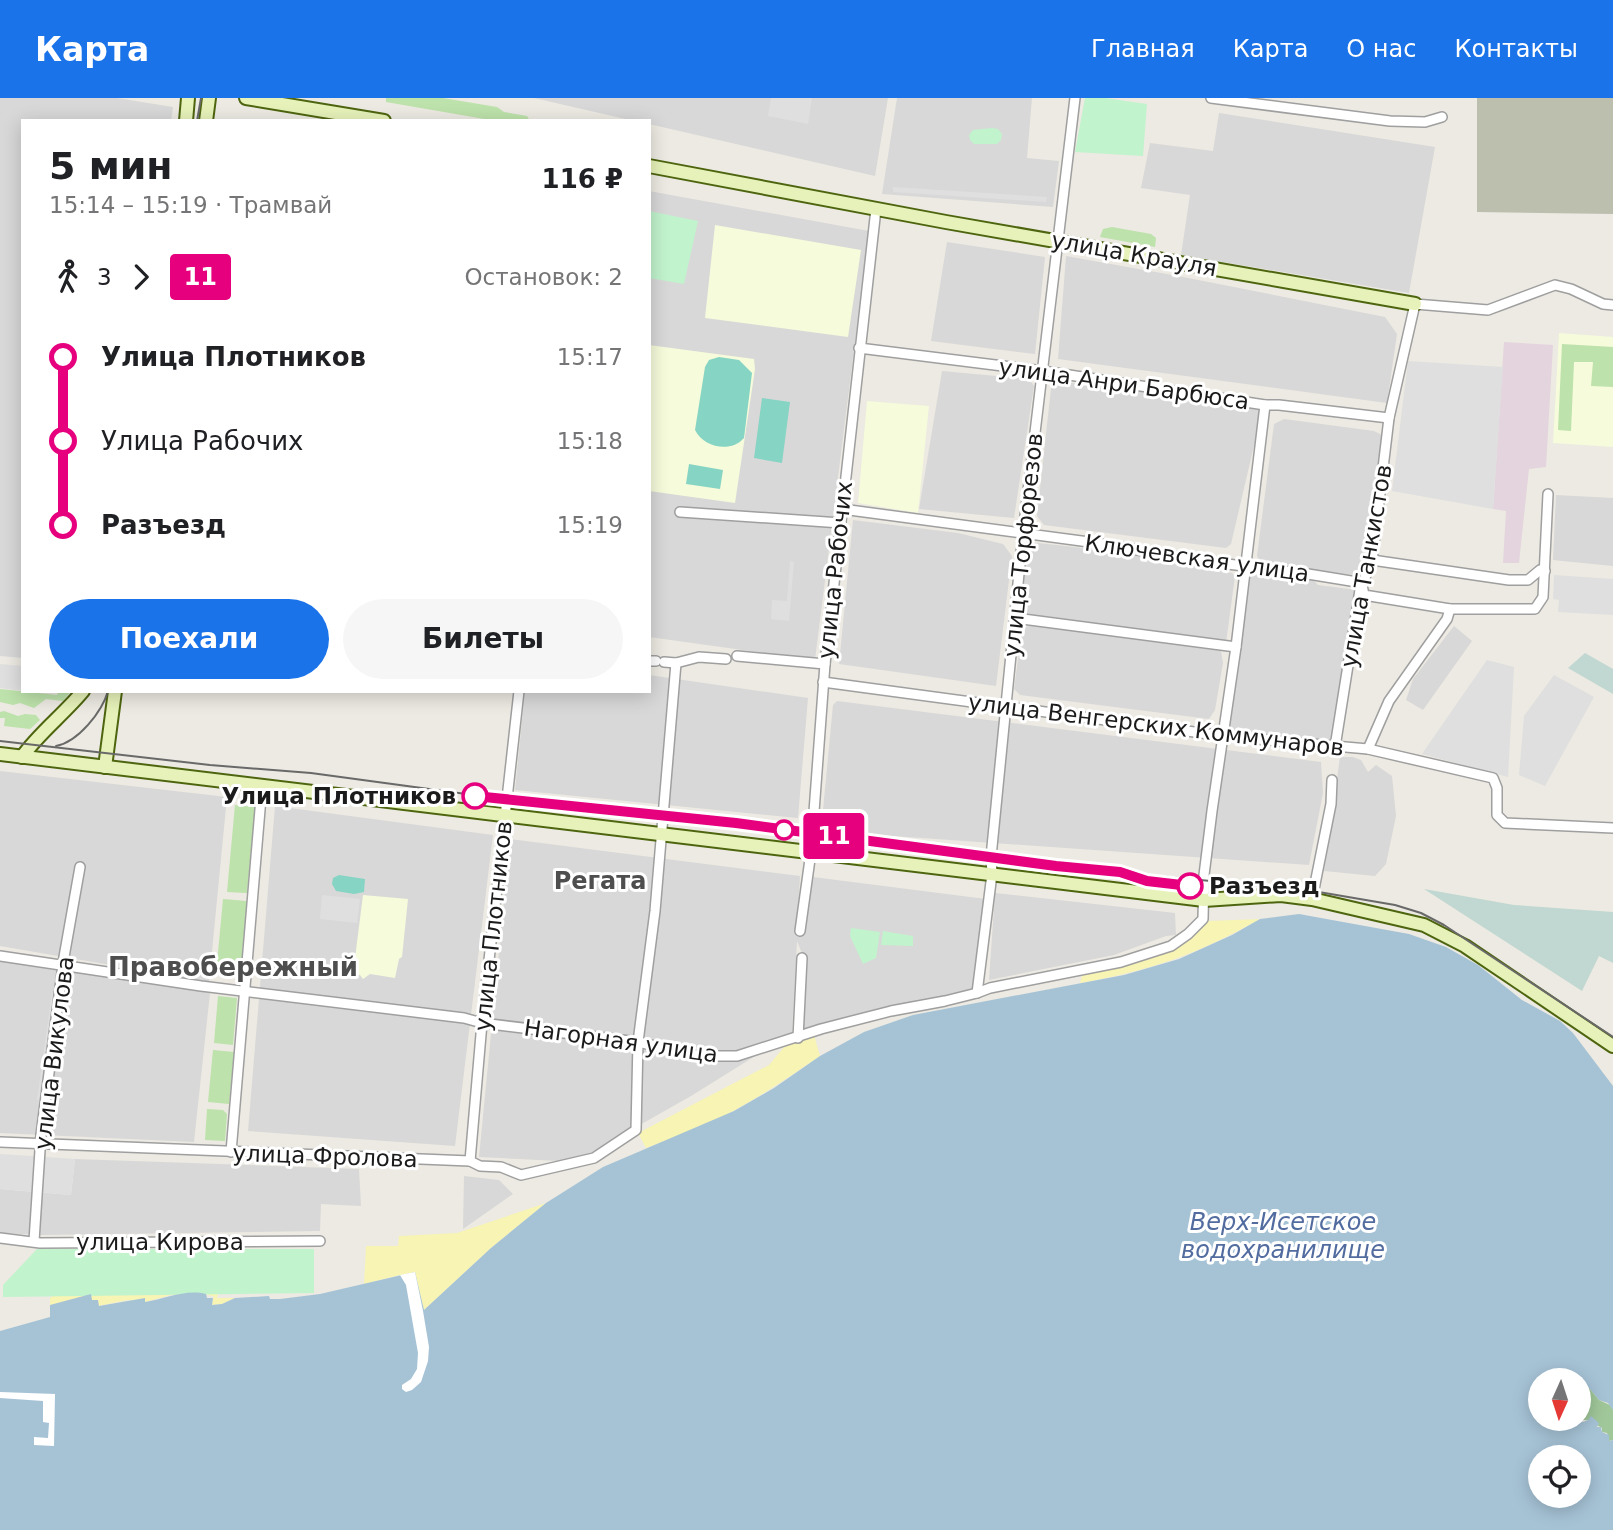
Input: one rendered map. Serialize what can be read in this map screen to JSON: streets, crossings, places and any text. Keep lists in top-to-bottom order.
{
  "streets": {
    "street": [
      "улица Крауля",
      "улица Анри Барбюса",
      "улица Торфорезов",
      "Ключевская улица",
      "улица Танкистов",
      "улица Рабочих",
      "улица Венгерских Коммунаров",
      "улица Плотников",
      "Нагорная улица",
      "улица Викулова",
      "улица Фролова",
      "улица Кирова"
    ]
  },
  "crossings": [
    ["улица Крауля", "улица Торфорезов"],
    ["улица Крауля", "улица Танкистов"],
    ["улица Крауля", "улица Рабочих"],
    ["улица Анри Барбюса", "улица Торфорезов"],
    ["улица Анри Барбюса", "улица Танкистов"],
    ["улица Анри Барбюса", "улица Рабочих"],
    ["улица Торфорезов", "Ключевская улица"],
    ["улица Торфорезов", "улица Венгерских Коммунаров"],
    ["улица Торфорезов", "Нагорная улица"],
    ["Ключевская улица", "улица Танкистов"],
    ["Ключевская улица", "улица Рабочих"],
    ["Ключевская улица", "улица Венгерских Коммунаров"],
    ["улица Танкистов", "улица Венгерских Коммунаров"],
    ["улица Рабочих", "улица Венгерских Коммунаров"],
    ["улица Плотников", "Нагорная улица"],
    ["улица Плотников", "улица Фролова"],
    ["Нагорная улица", "улица Викулова"],
    ["Нагорная улица", "улица Фролова"],
    ["улица Викулова", "улица Фролова"],
    ["улица Викулова", "улица Кирова"]
  ],
  "districts": ["Регата", "Правобережный"],
  "water": ["Верх-Исетское водохранилище"],
  "places": ["Улица Плотников", "Разъезд"],
  "lines": ["tram line 11"],
  "north": "bottom",
  "page": {
    "header": "Карта",
    "nav": [
      "Главная",
      "Карта",
      "О нас",
      "Контакты"
    ],
    "on_map": "11",
    "heading": ["5 мин", "15:14 – 15:19 · Трамвай", "116 ₽"],
    "legs": ["3", "11", "Остановок: 2"],
    "list": [
      {
        "name": "Улица Плотников",
        "value": "15:17"
      },
      {
        "name": "Улица Рабочих",
        "value": "15:18"
      },
      {
        "name": "Разъезд",
        "value": "15:19"
      }
    ],
    "buttons": ["Поехали", "Билеты"]
  }
}
